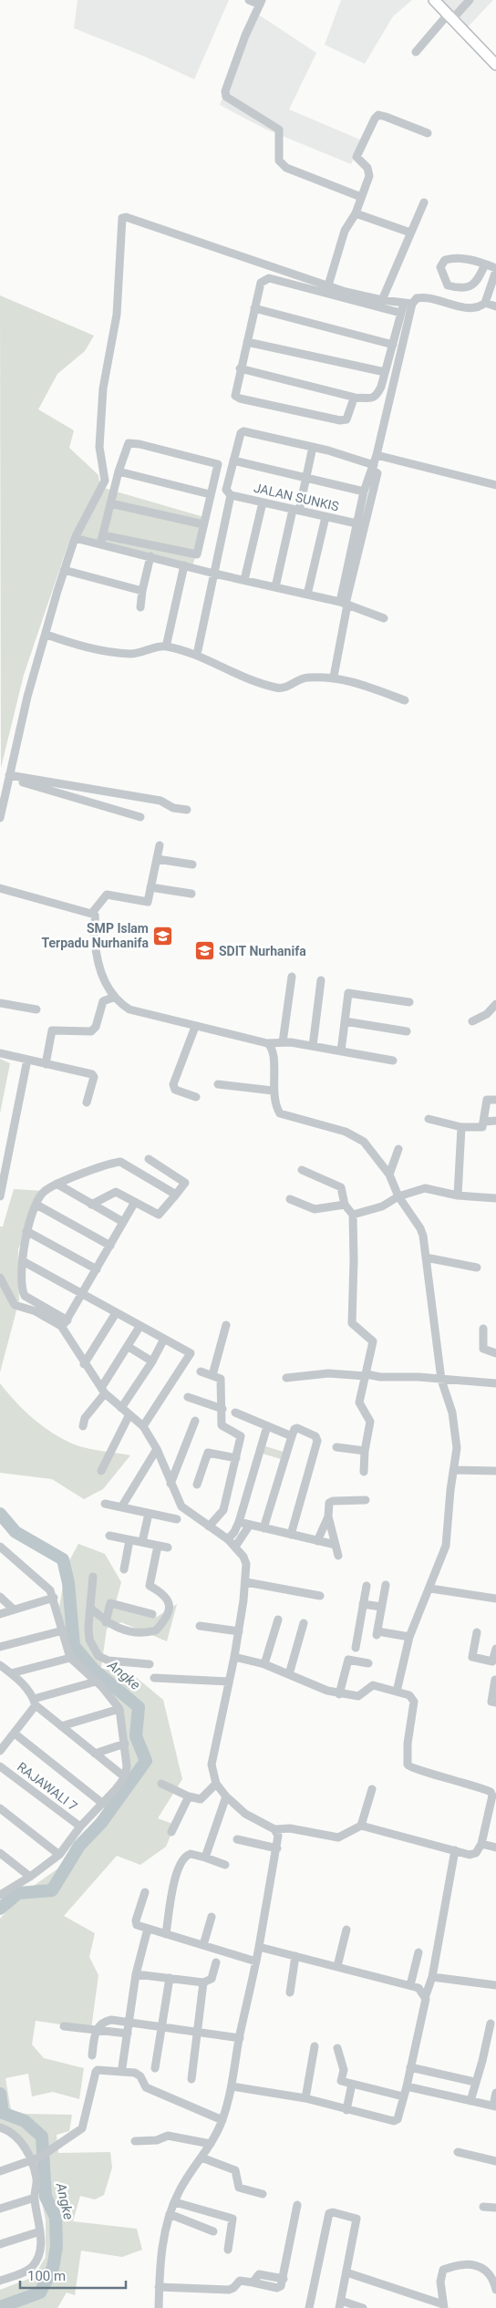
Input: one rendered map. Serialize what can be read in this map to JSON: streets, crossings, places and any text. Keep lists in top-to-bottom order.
{
  "streets": {
    "street": ["JALAN SUNKIS", "RAJAWALI 7"]
  },
  "water": ["Angke"],
  "places": {
    "school or university": ["SMP Islam Terpadu Nurhanifa", "SDIT Nurhanifa"]
  },
  "scale_bar": "100 m"
}
